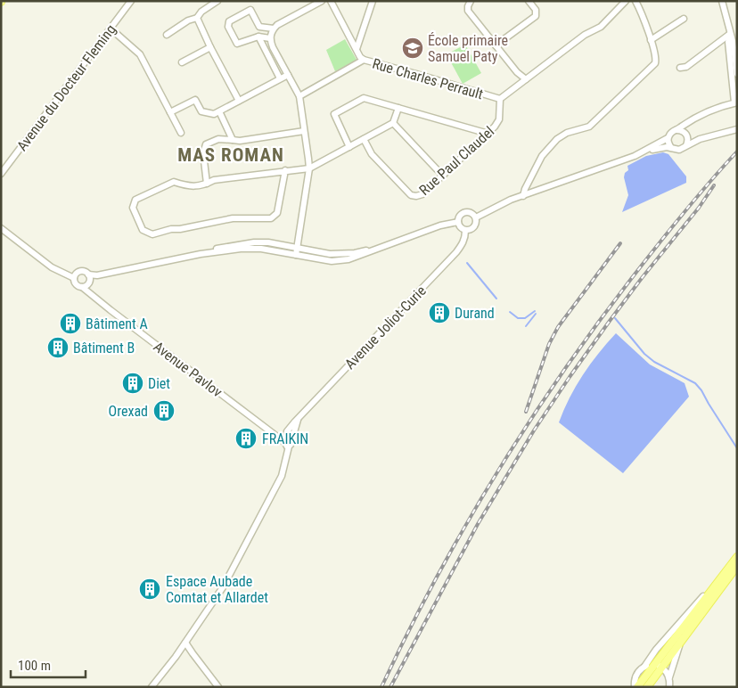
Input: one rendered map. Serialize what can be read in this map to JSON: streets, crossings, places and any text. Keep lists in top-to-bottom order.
{
  "streets": {
    "street": [
      "Rue Charles Perrault",
      "Avenue du Docteur Fleming",
      "Rue Paul Claudel",
      "Avenue Joliot-Curie",
      "Avenue Pavlov"
    ]
  },
  "crossings": [
    ["Rue Charles Perrault", "Rue Paul Claudel"],
    ["Avenue Joliot-Curie", "Avenue Pavlov"]
  ],
  "districts": ["MAS ROMAN"],
  "places": {
    "school or university": ["École primaire Samuel Paty"],
    "building": [
      "Durand",
      "Bâtiment A",
      "Bâtiment B",
      "Diet",
      "Orexad",
      "FRAIKIN",
      "Espace Aubade Comtat et Allardet"
    ]
  },
  "scale_bar": "100 m"
}
